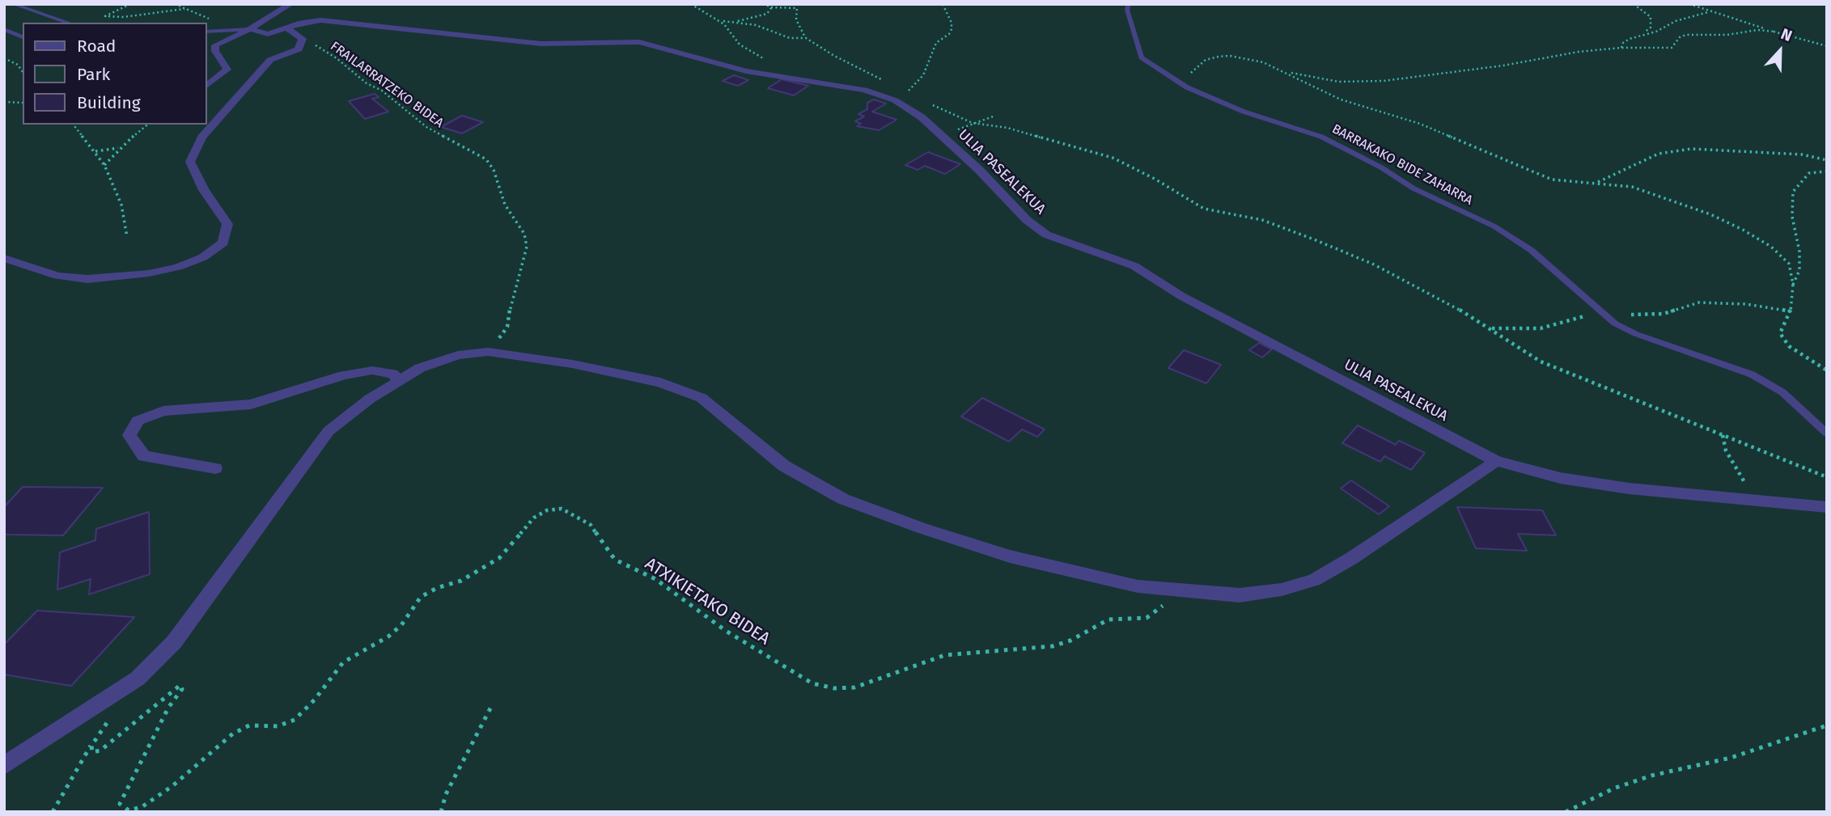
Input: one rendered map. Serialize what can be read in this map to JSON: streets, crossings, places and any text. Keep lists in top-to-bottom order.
{
  "streets": {
    "street": ["ULIA PASEALEKUA"],
    "lane": ["BARRAKAKO BIDE ZAHARRA"],
    "path": ["FRAILARRATZEKO BIDEA", "ATXIKIETAKO BIDEA"]
  },
  "crossings": [
    ["FRAILARRATZEKO BIDEA", "ULIA PASEALEKUA"]
  ],
  "legend": ["Road", "Park", "Building"],
  "north": "top"
}
